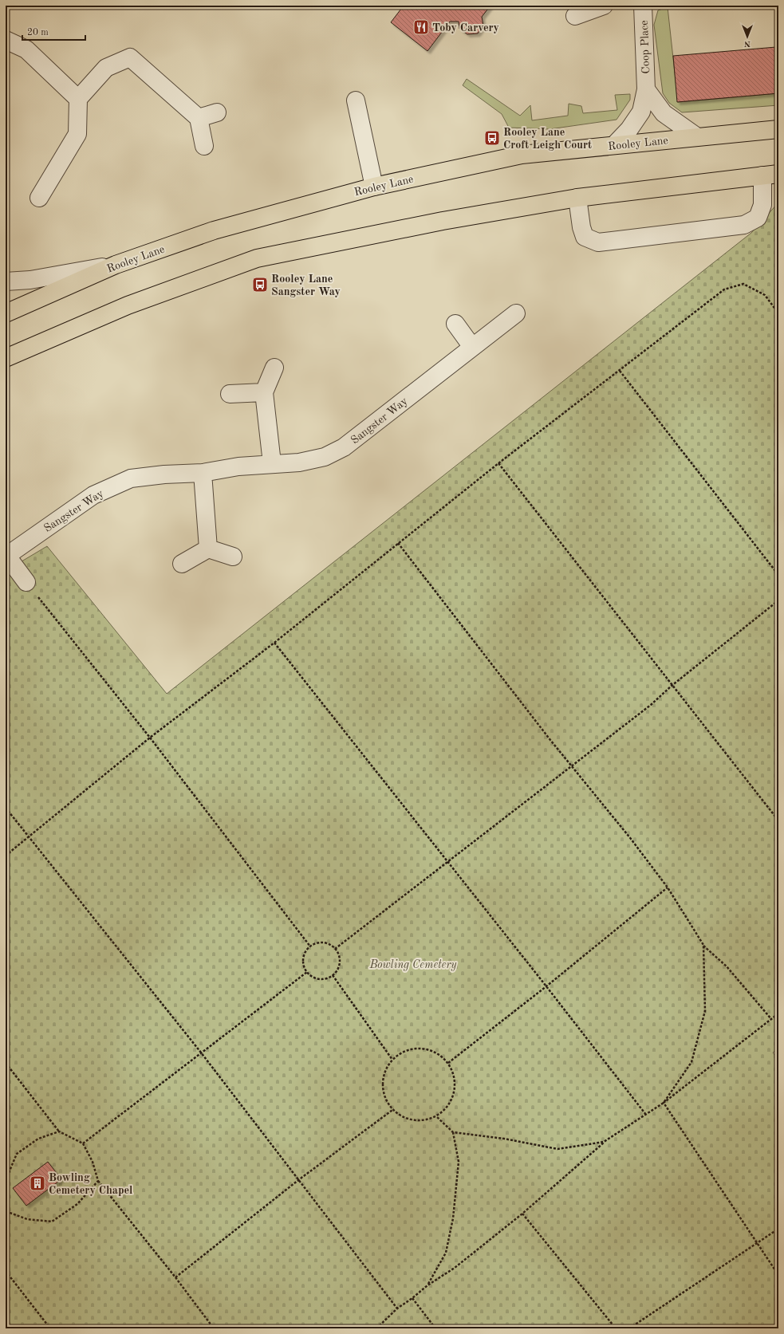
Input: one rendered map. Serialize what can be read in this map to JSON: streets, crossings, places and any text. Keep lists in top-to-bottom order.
{
  "streets": {
    "highway": ["Rooley Lane"],
    "street": ["Coop Place", "Sangster Way"]
  },
  "crossings": [
    ["Coop Place", "Rooley Lane"]
  ],
  "parks": ["Bowling Cemetery"],
  "places": {
    "restaurant": ["Toby Carvery"],
    "bus stop": ["Rooley Lane Croft Leigh Court", "Rooley Lane Sangster Way"],
    "building": ["Bowling Cemetery Chapel"]
  },
  "scale_bar": "20 m",
  "north": "bottom"
}
